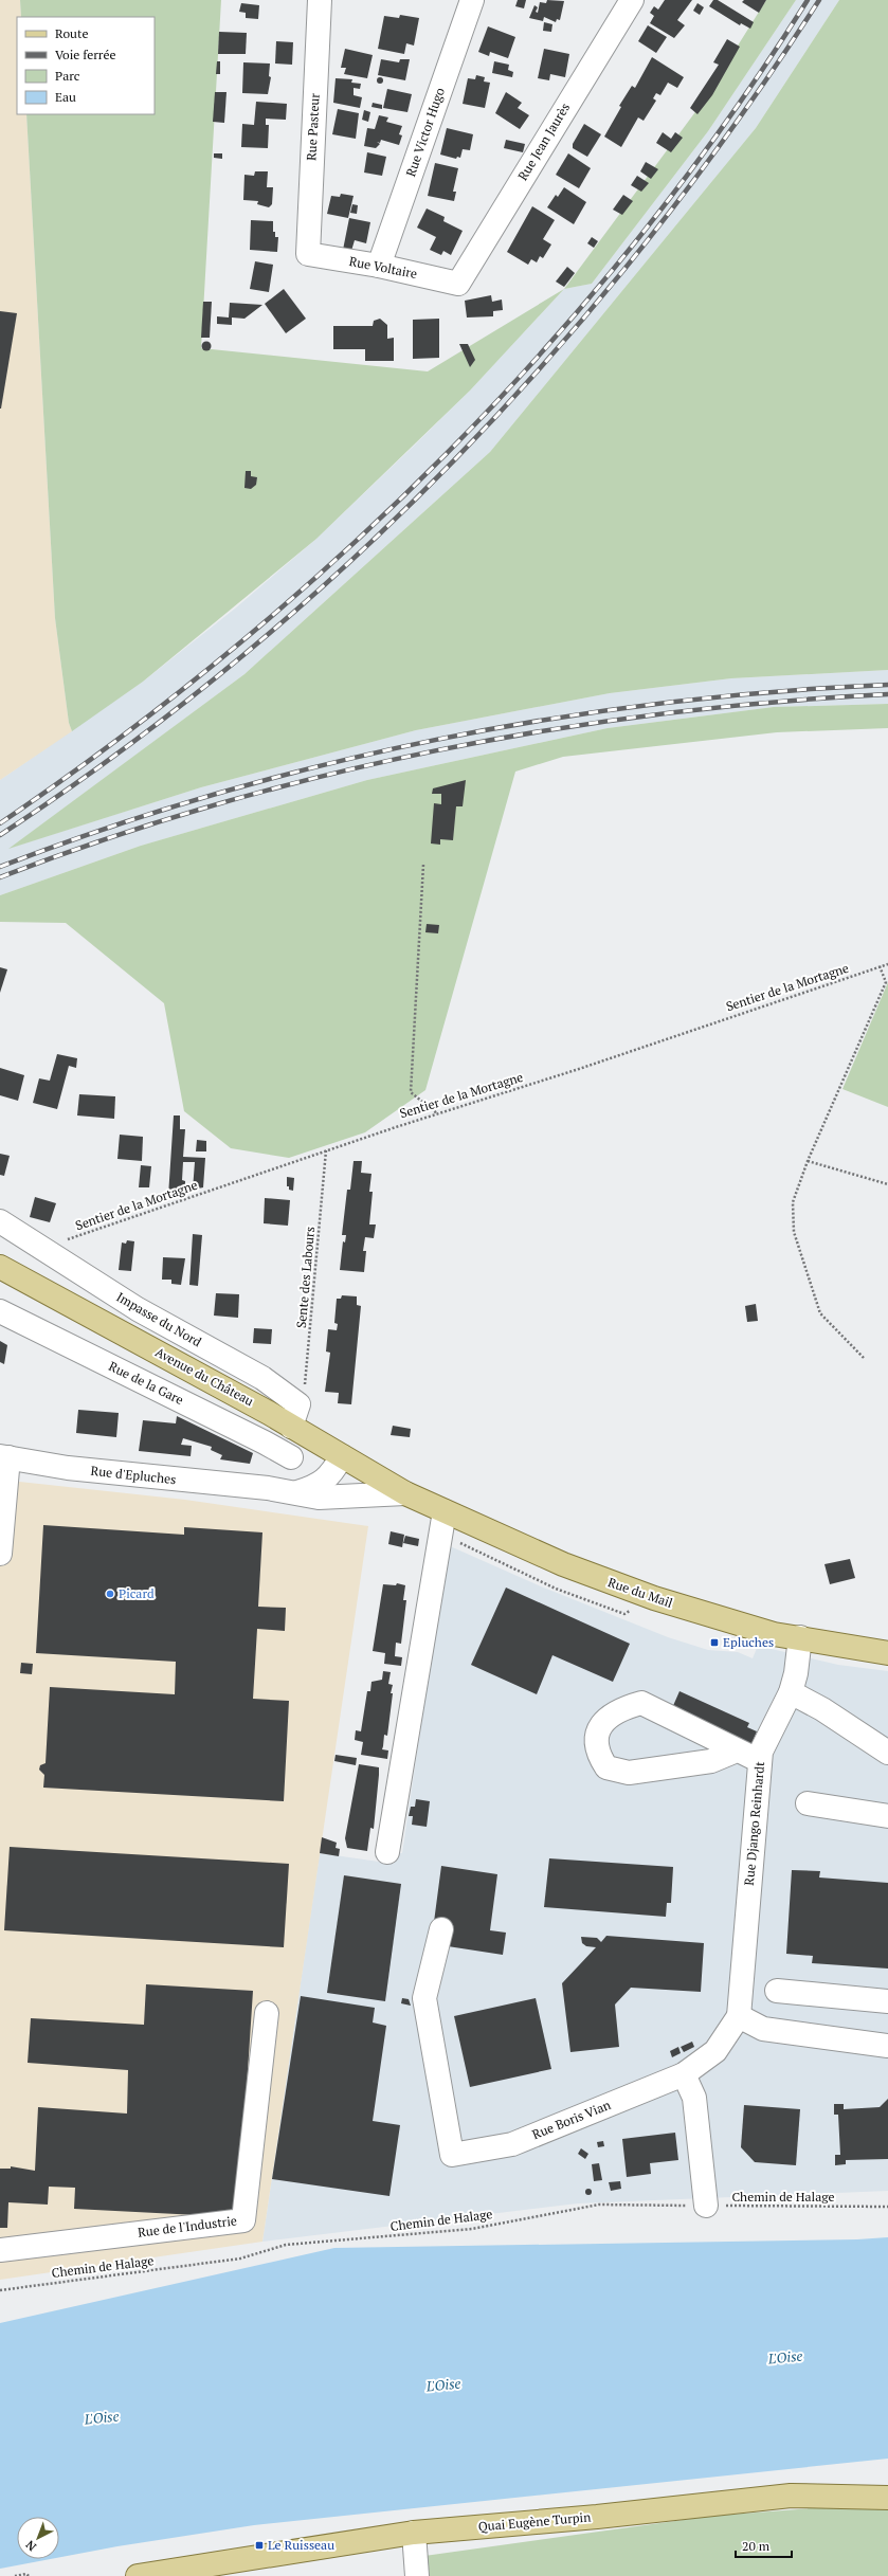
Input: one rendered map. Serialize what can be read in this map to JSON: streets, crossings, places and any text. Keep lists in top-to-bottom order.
{
  "streets": {
    "main road": ["Avenue du Château", "Rue du Mail", "Quai Eugène Turpin"],
    "street": [
      "Rue Pasteur",
      "Rue Victor Hugo",
      "Rue Jean Jaurès",
      "Rue Voltaire",
      "Impasse du Nord",
      "Rue de la Gare",
      "Rue d'Epluches",
      "Rue Django Reinhardt",
      "Rue Boris Vian",
      "Rue de l'Industrie"
    ],
    "path": ["Sentier de la Mortagne", "Sente des Labours", "Chemin de Halage"]
  },
  "crossings": [
    ["Rue Pasteur", "Rue Voltaire"],
    ["Rue Victor Hugo", "Rue Voltaire"],
    ["Rue Jean Jaurès", "Rue Voltaire"],
    ["Sentier de la Mortagne", "Sente des Labours"],
    ["Sentier de la Mortagne", "Impasse du Nord"],
    ["Sente des Labours", "Impasse du Nord"],
    ["Avenue du Château", "Rue d'Epluches"],
    ["Avenue du Château", "Rue du Mail"],
    ["Rue d'Epluches", "Rue du Mail"],
    ["Rue du Mail", "Rue Django Reinhardt"],
    ["Rue Django Reinhardt", "Rue Boris Vian"]
  ],
  "water": ["L'Oise"],
  "places": {
    "other": ["Picard"],
    "transit": ["Epluches", "Le Ruisseau"]
  },
  "legend": [
    "Route",
    "Voie ferrée",
    "Parc",
    "Eau"
  ],
  "scale_bar": "20 m",
  "north": "bottom left"
}
